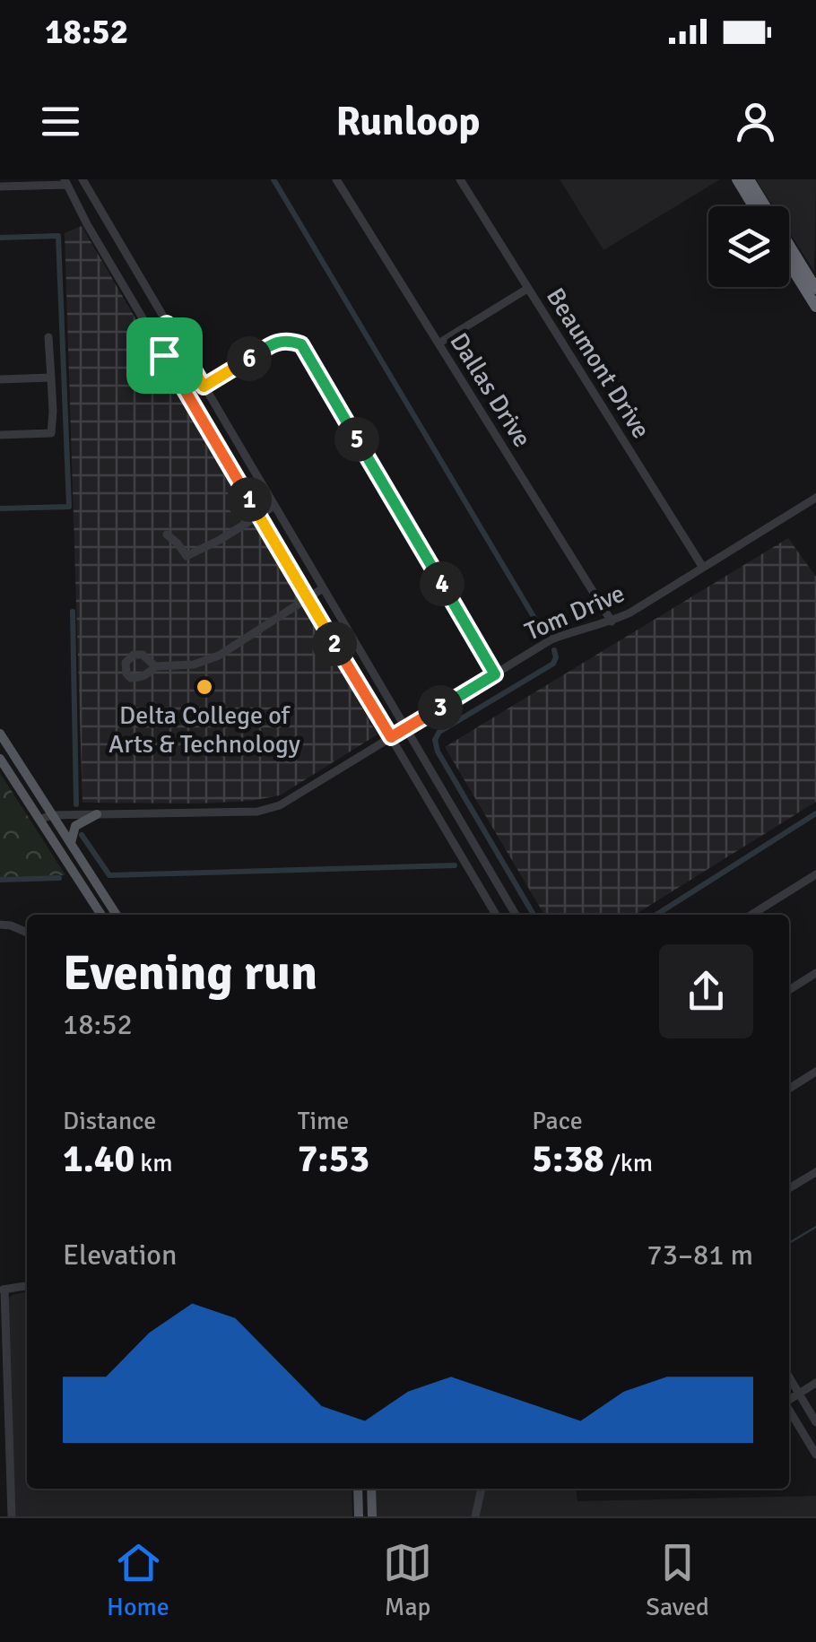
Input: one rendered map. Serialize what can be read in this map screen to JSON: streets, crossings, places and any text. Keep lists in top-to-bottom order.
{
  "streets": {
    "street": ["Beaumont Drive", "Dallas Drive", "Tom Drive"]
  },
  "crossings": [
    ["Beaumont Drive", "Tom Drive"],
    ["Dallas Drive", "Tom Drive"]
  ],
  "places": ["Delta College of Arts & Technology"],
  "page": {
    "status": "18:52",
    "header": "Runloop",
    "pins": [
      "6",
      "5",
      "1",
      "4",
      "2",
      "3"
    ],
    "heading": ["Evening run", "18:52"],
    "stats": [
      ["Distance", "1.40 km"],
      ["Time", "7:53"],
      ["Pace", "5:38 /km"]
    ],
    "chart": ["Elevation", "73–81 m"],
    "tabs": ["Home", "Map", "Saved"]
  }
}
